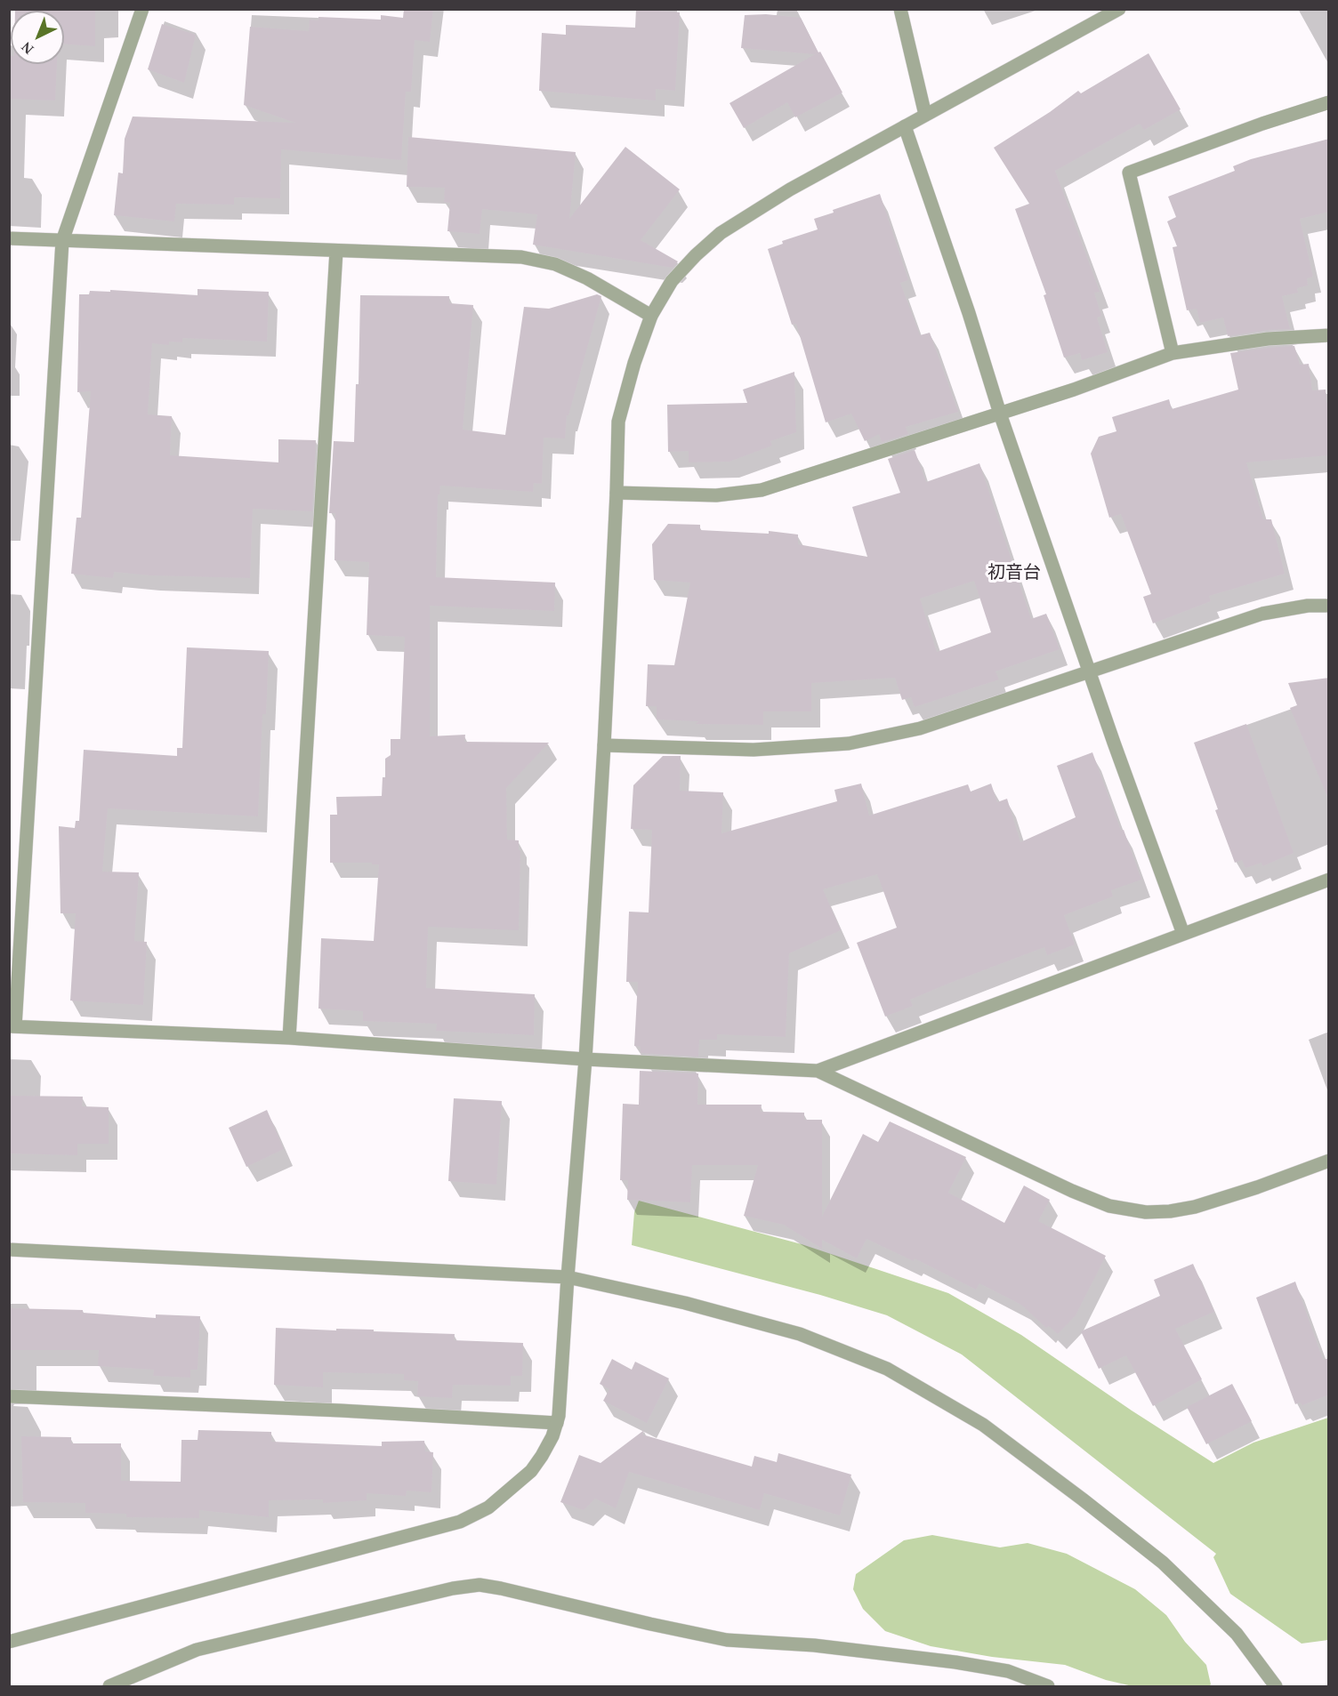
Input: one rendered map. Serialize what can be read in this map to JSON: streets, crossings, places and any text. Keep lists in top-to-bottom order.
{
  "districts": ["初音台"],
  "north": "bottom left"
}
